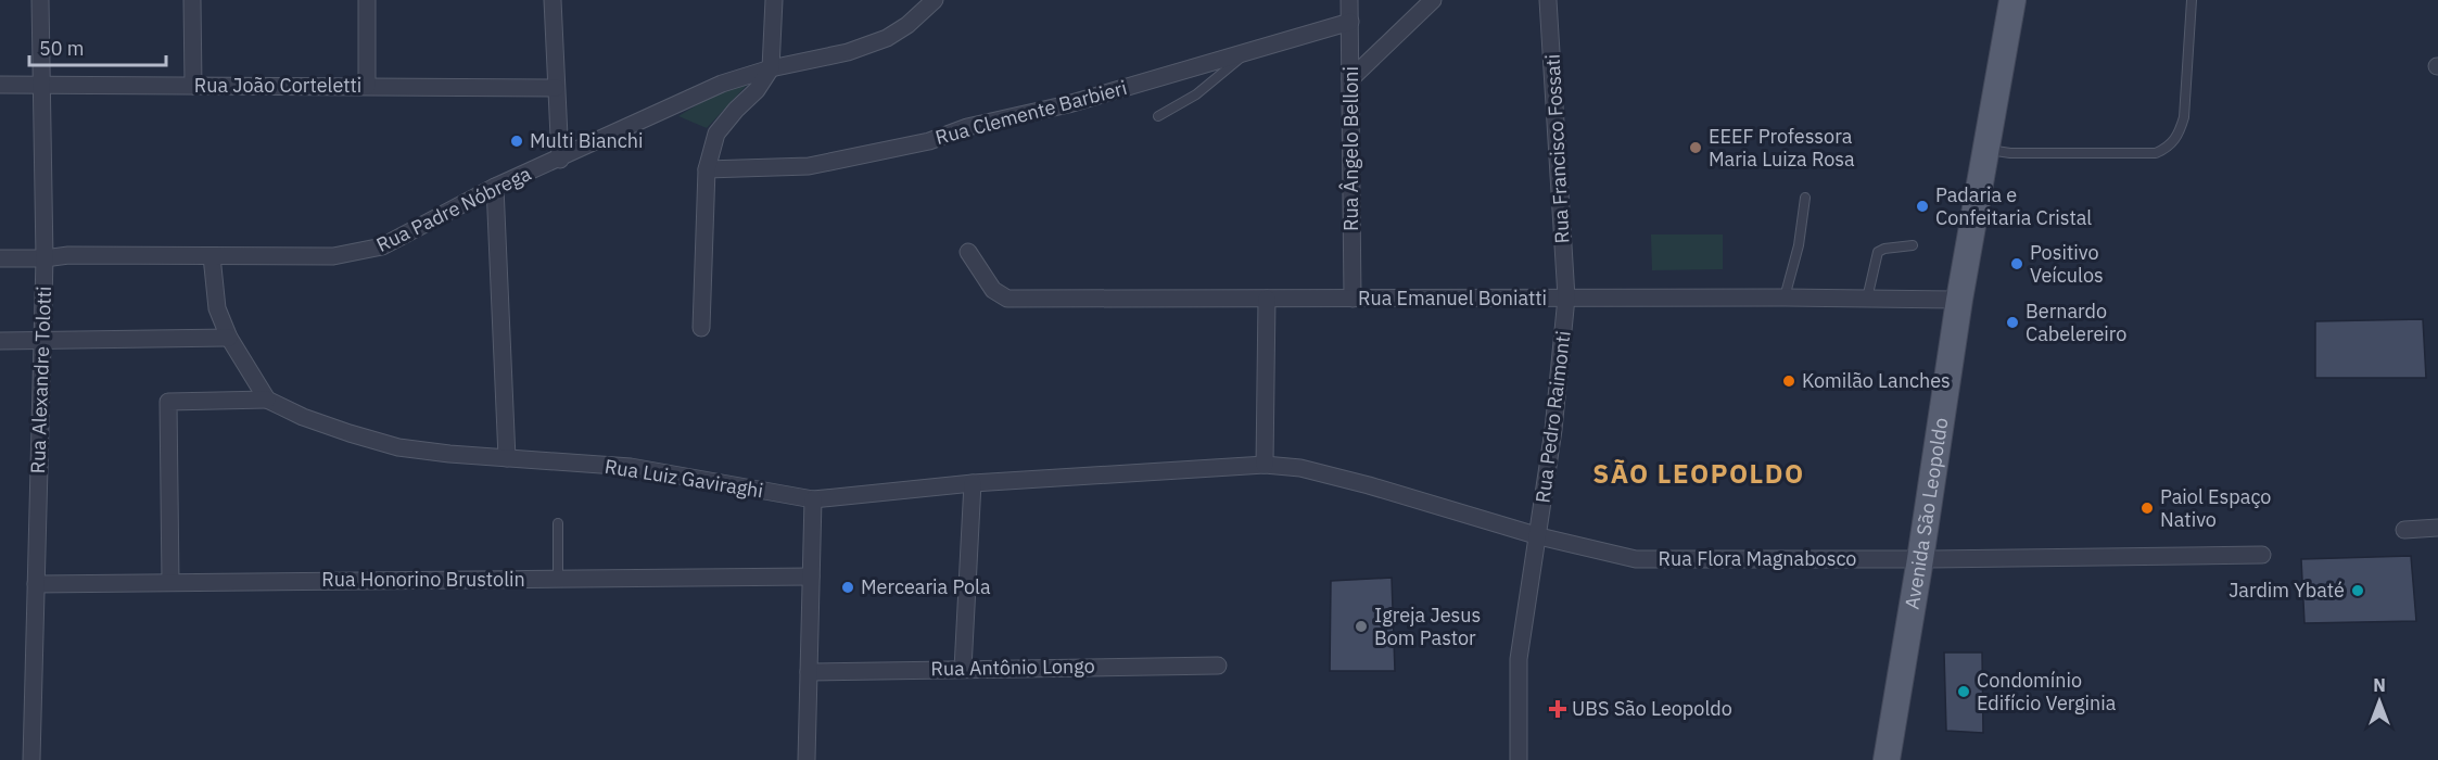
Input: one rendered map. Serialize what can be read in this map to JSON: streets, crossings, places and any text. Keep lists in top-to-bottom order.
{
  "streets": {
    "main road": ["Avenida São Leopoldo"],
    "street": [
      "Rua João Corteletti",
      "Rua Clemente Barbieri",
      "Rua Ângelo Belloni",
      "Rua Francisco Fossati",
      "Rua Padre Nóbrega",
      "Rua Emanuel Boniatti",
      "Rua Alexandre Tolotti",
      "Rua Pedro Raimonti",
      "Rua Luiz Gaviraghi",
      "Rua Flora Magnabosco",
      "Rua Honorino Brustolin",
      "Rua Antônio Longo"
    ]
  },
  "crossings": [
    ["Rua João Corteletti", "Rua Alexandre Tolotti"],
    ["Rua Clemente Barbieri", "Rua Ângelo Belloni"],
    ["Rua Ângelo Belloni", "Rua Emanuel Boniatti"],
    ["Rua Francisco Fossati", "Rua Emanuel Boniatti"],
    ["Rua Francisco Fossati", "Rua Pedro Raimonti"],
    ["Rua Padre Nóbrega", "Rua Alexandre Tolotti"],
    ["Rua Emanuel Boniatti", "Rua Pedro Raimonti"],
    ["Rua Emanuel Boniatti", "Avenida São Leopoldo"],
    ["Rua Alexandre Tolotti", "Rua Honorino Brustolin"],
    ["Rua Pedro Raimonti", "Rua Flora Magnabosco"],
    ["Rua Luiz Gaviraghi", "Rua Flora Magnabosco"],
    ["Avenida São Leopoldo", "Rua Flora Magnabosco"]
  ],
  "districts": ["SÃO LEOPOLDO"],
  "places": {
    "other": [
      "Multi Bianchi",
      "EEEF Professora Maria Luiza Rosa",
      "Padaria e Confeitaria Cristal",
      "Positivo Veículos",
      "Bernardo Cabelereiro",
      "Komilão Lanches",
      "Paiol Espaço Nativo",
      "Mercearia Pola",
      "Jardim Ybaté",
      "Igreja Jesus Bom Pastor",
      "Condomínio Edifício Verginia"
    ],
    "health": ["UBS São Leopoldo"]
  },
  "scale_bar": "50 m",
  "north": "top"
}
